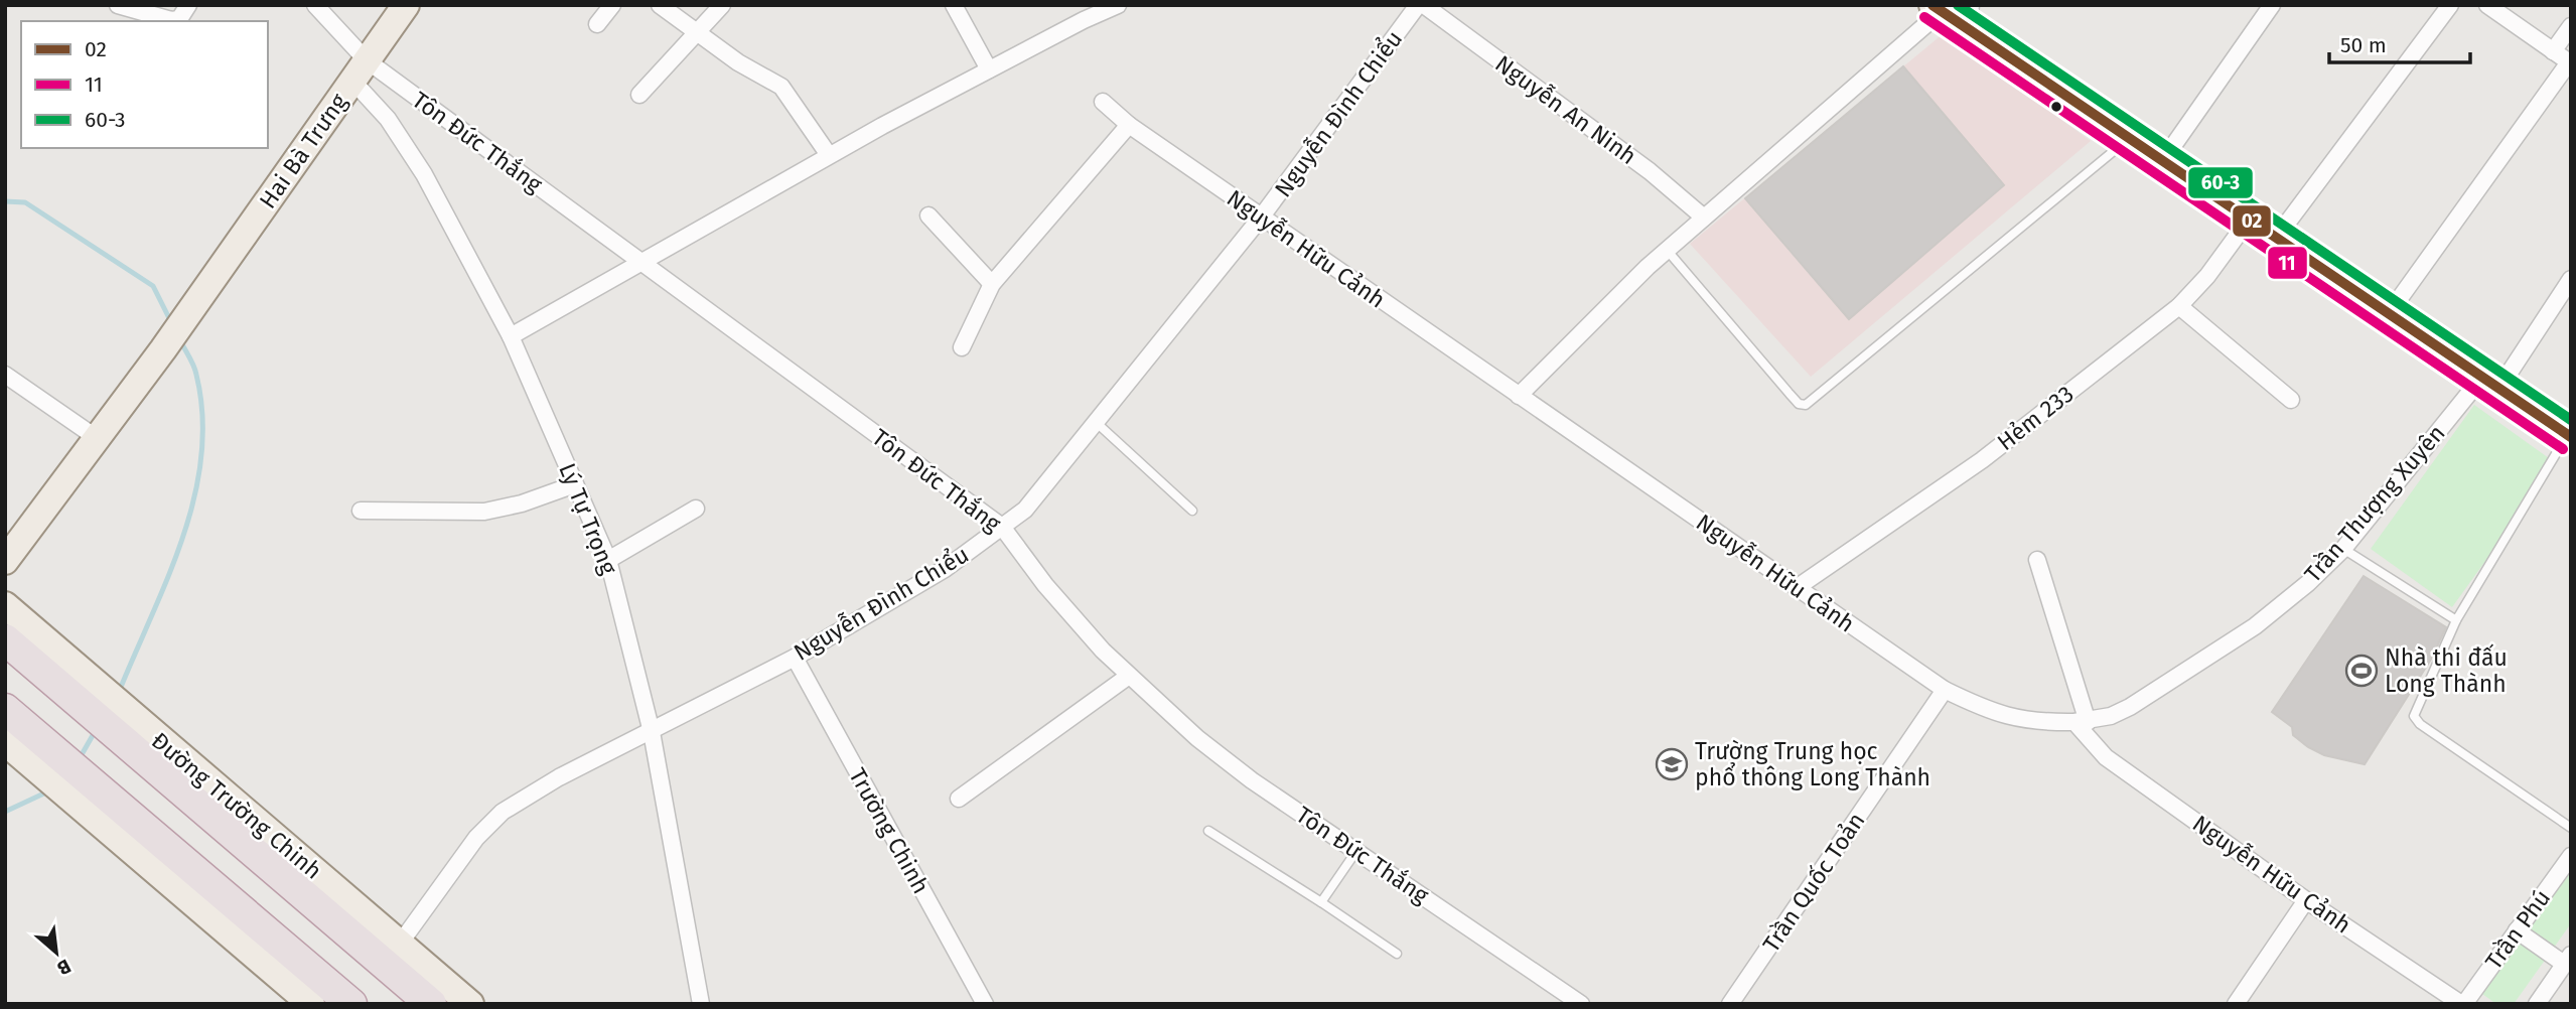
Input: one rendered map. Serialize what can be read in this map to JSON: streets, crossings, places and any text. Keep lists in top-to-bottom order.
{
  "streets": {
    "highway": ["Đường Trường Chinh"],
    "main road": ["Hai Bà Trưng"],
    "street": [
      "Nguyễn An Ninh",
      "Nguyễn Đình Chiểu",
      "Tôn Đức Thắng",
      "Nguyễn Hữu Cảnh",
      "Hẻm 233",
      "Trần Thượng Xuyên",
      "Lý Tự Trọng",
      "Trường Chinh",
      "Trần Quốc Toản",
      "Trần Phú"
    ]
  },
  "crossings": [
    ["Nguyễn Đình Chiểu", "Tôn Đức Thắng"],
    ["Nguyễn Đình Chiểu", "Nguyễn Hữu Cảnh"],
    ["Nguyễn Đình Chiểu", "Lý Tự Trọng"],
    ["Nguyễn Đình Chiểu", "Đường Trường Chinh"],
    ["Nguyễn Đình Chiểu", "Trường Chinh"],
    ["Tôn Đức Thắng", "Hai Bà Trưng"],
    ["Tôn Đức Thắng", "Lý Tự Trọng"],
    ["Hai Bà Trưng", "Lý Tự Trọng"],
    ["Nguyễn Hữu Cảnh", "Hẻm 233"],
    ["Nguyễn Hữu Cảnh", "Trần Thượng Xuyên"],
    ["Nguyễn Hữu Cảnh", "Trần Quốc Toản"],
    ["Nguyễn Hữu Cảnh", "Trần Phú"]
  ],
  "places": {
    "sports": ["Nhà thi đấu Long Thành"],
    "school or university": ["Trường Trung học phổ thông Long Thành"]
  },
  "lines": ["transit line 02", "transit line 60-3", "transit line 11"],
  "legend": ["02", "11", "60-3"],
  "scale_bar": "50 m",
  "north": "bottom right"
}
